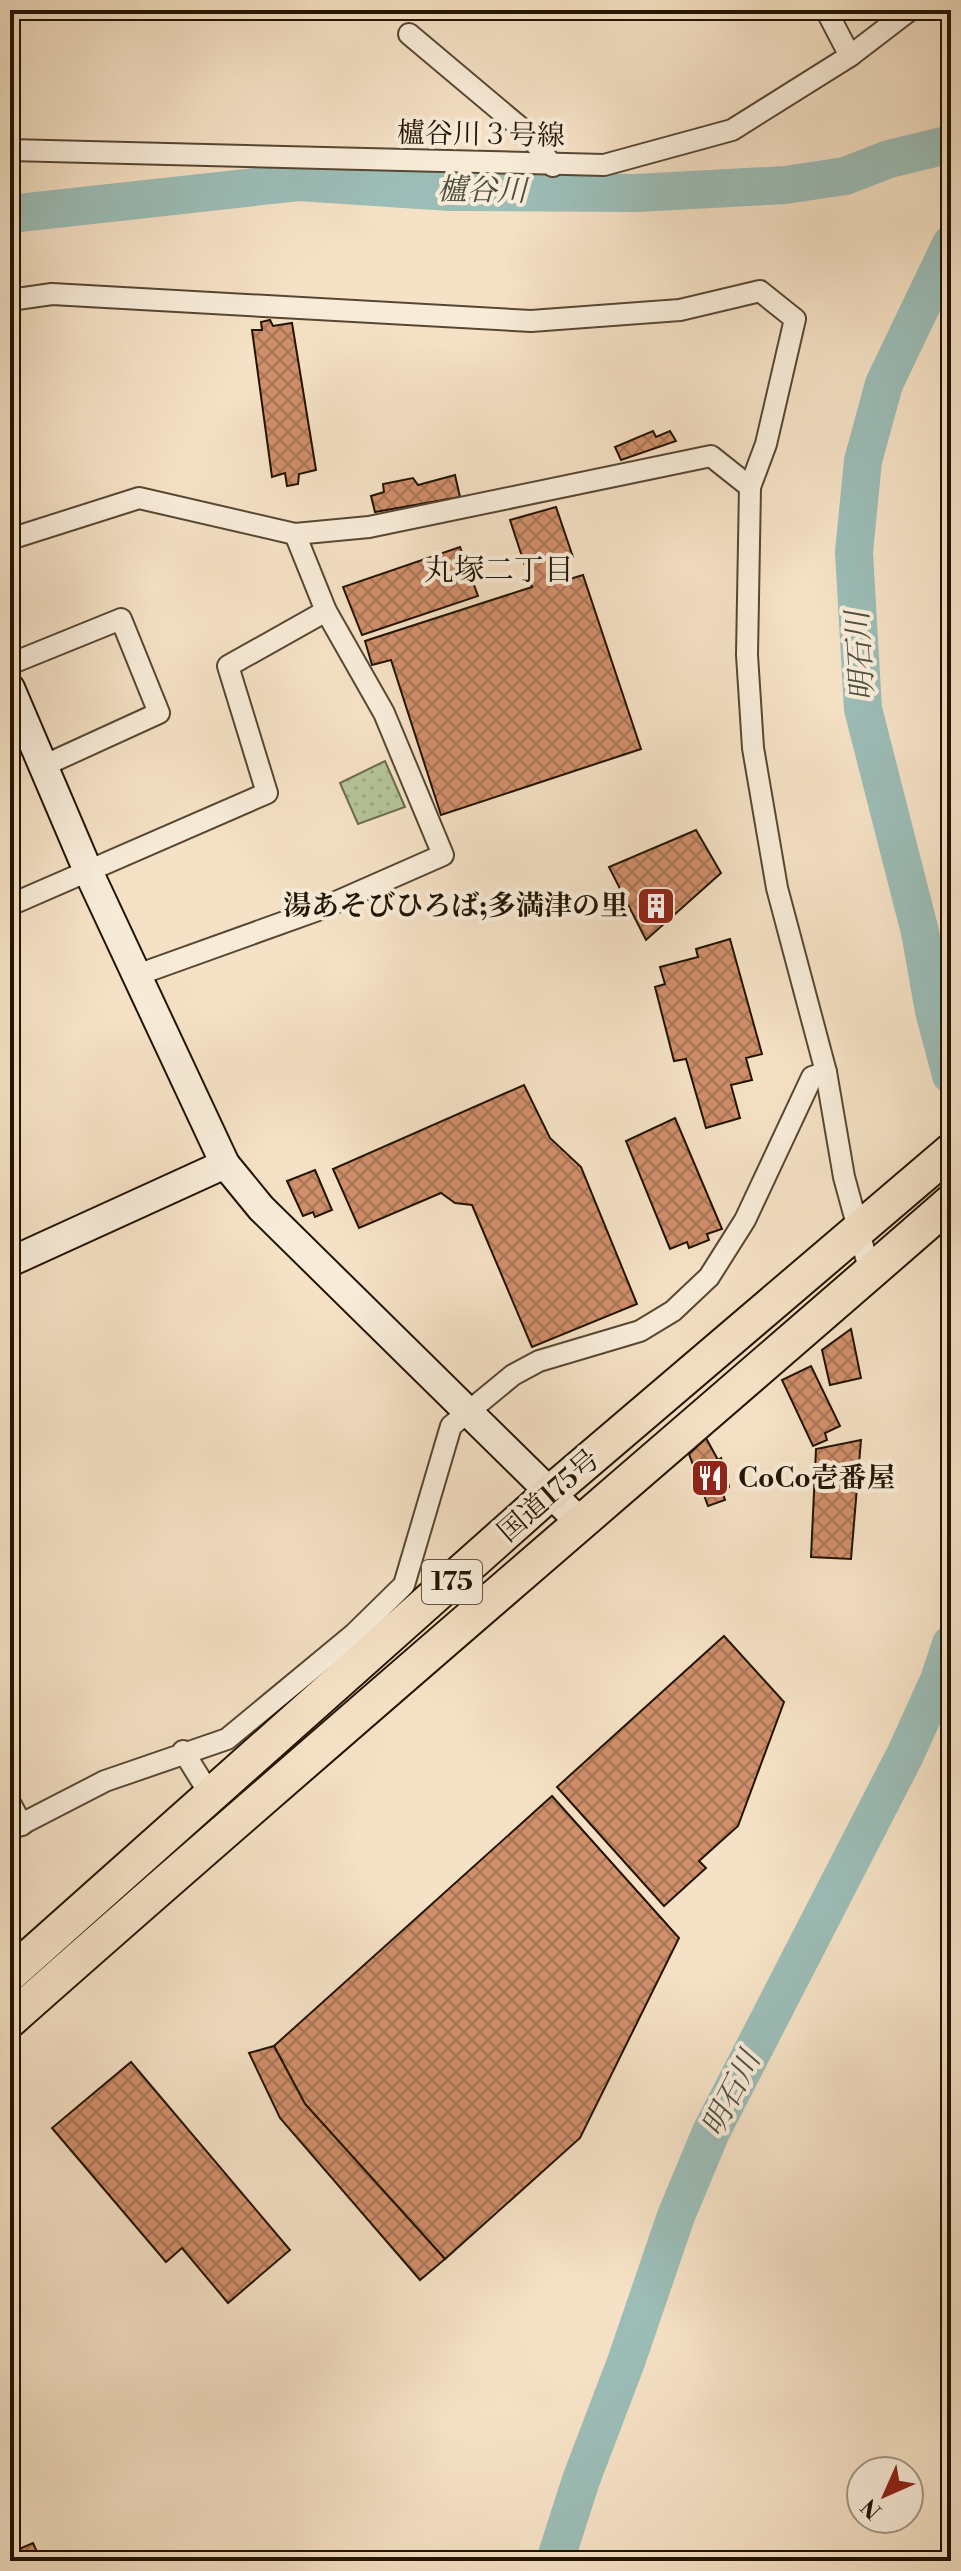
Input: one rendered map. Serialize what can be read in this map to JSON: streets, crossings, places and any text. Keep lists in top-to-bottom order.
{
  "streets": {
    "highway": ["国道175号", "175"],
    "street": ["櫨谷川３号線"]
  },
  "districts": ["丸塚二丁目"],
  "water": ["櫨谷川", "明石川"],
  "places": {
    "building": ["湯あそびひろば;多満津の里"],
    "restaurant": ["CoCo壱番屋"]
  },
  "north": "bottom left"
}
